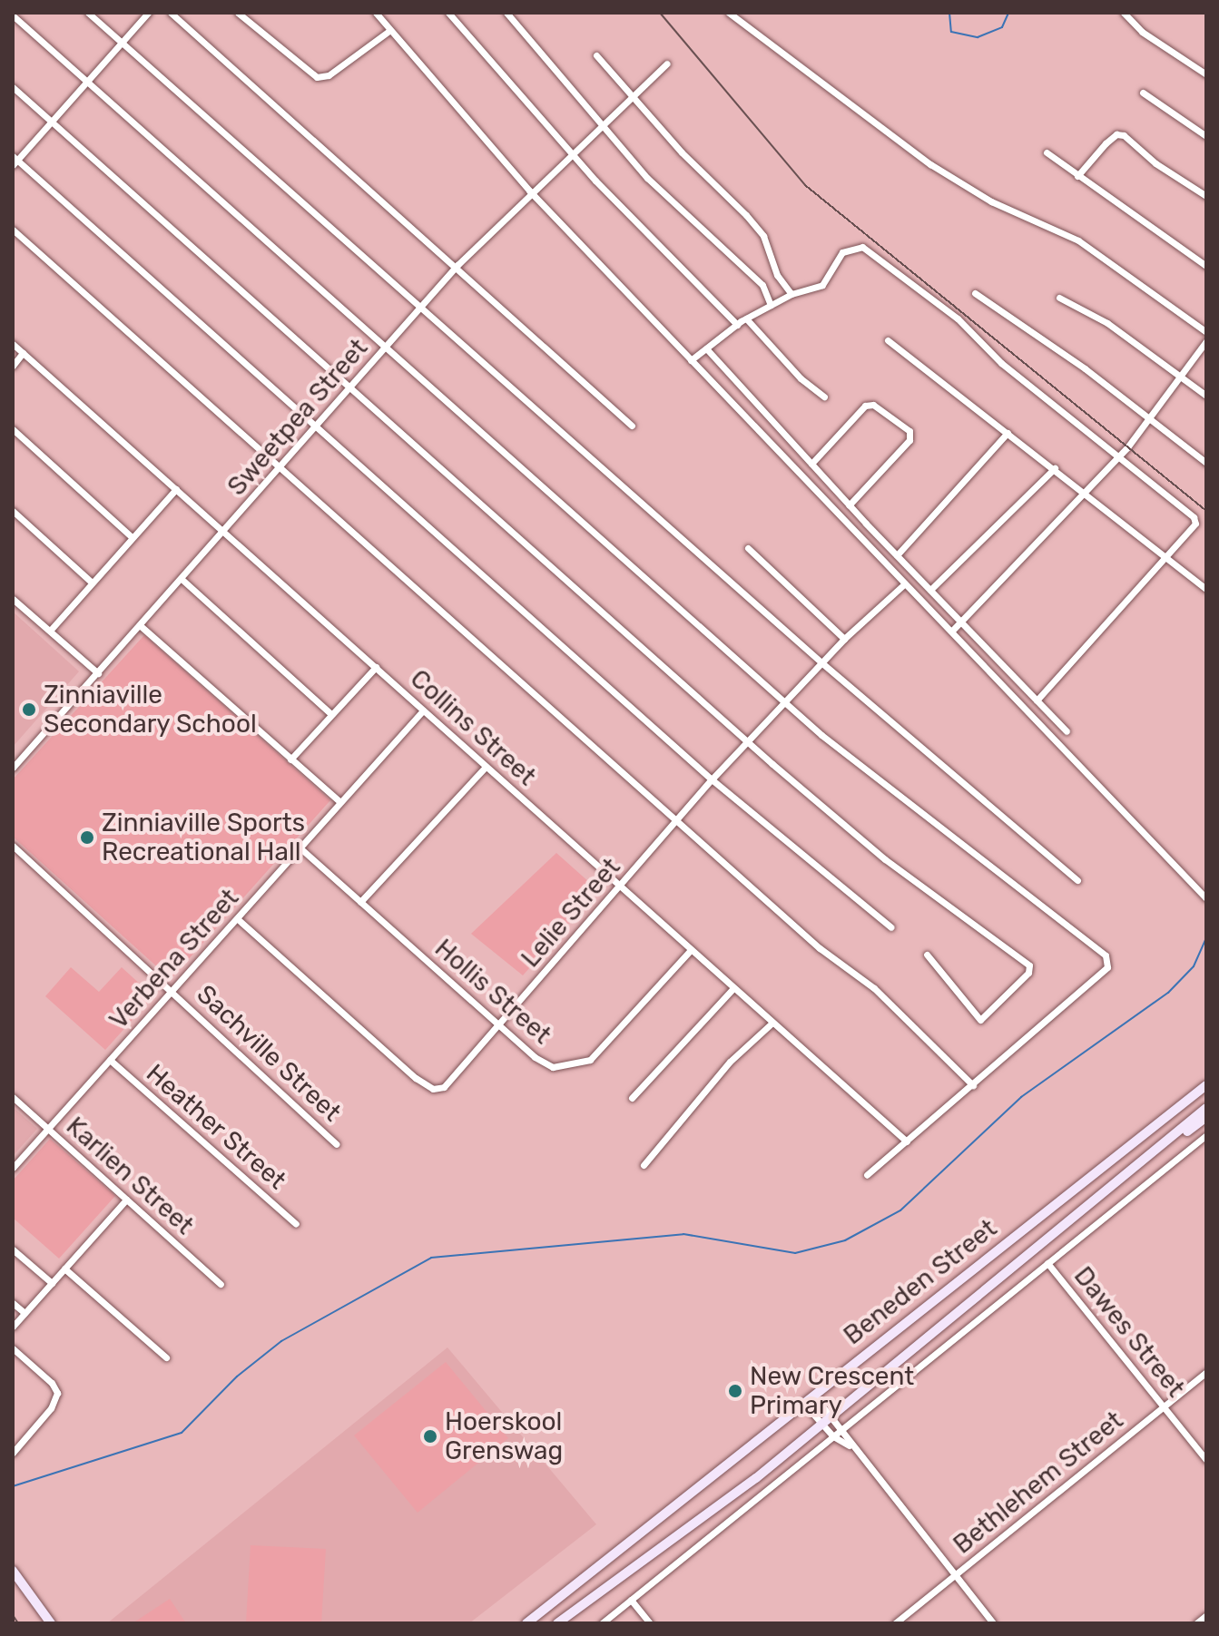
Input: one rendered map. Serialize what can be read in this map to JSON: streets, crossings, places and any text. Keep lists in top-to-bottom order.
{
  "streets": {
    "main road": ["Beneden Street"],
    "street": [
      "Sweetpea Street",
      "Collins Street",
      "Lelie Street",
      "Verbena Street",
      "Hollis Street",
      "Sachville Street",
      "Heather Street",
      "Karlien Street",
      "Dawes Street",
      "Bethlehem Street"
    ]
  },
  "crossings": [
    ["Sweetpea Street", "Collins Street"],
    ["Collins Street", "Lelie Street"],
    ["Collins Street", "Verbena Street"],
    ["Collins Street", "Hollis Street"],
    ["Lelie Street", "Verbena Street"],
    ["Lelie Street", "Hollis Street"],
    ["Verbena Street", "Hollis Street"],
    ["Verbena Street", "Sachville Street"],
    ["Verbena Street", "Heather Street"],
    ["Verbena Street", "Karlien Street"],
    ["Dawes Street", "Bethlehem Street"]
  ],
  "places": [
    "Zinniaville Secondary School",
    "Zinniaville Sports Recreational Hall",
    "New Crescent Primary",
    "Hoerskool Grenswag"
  ]
}
